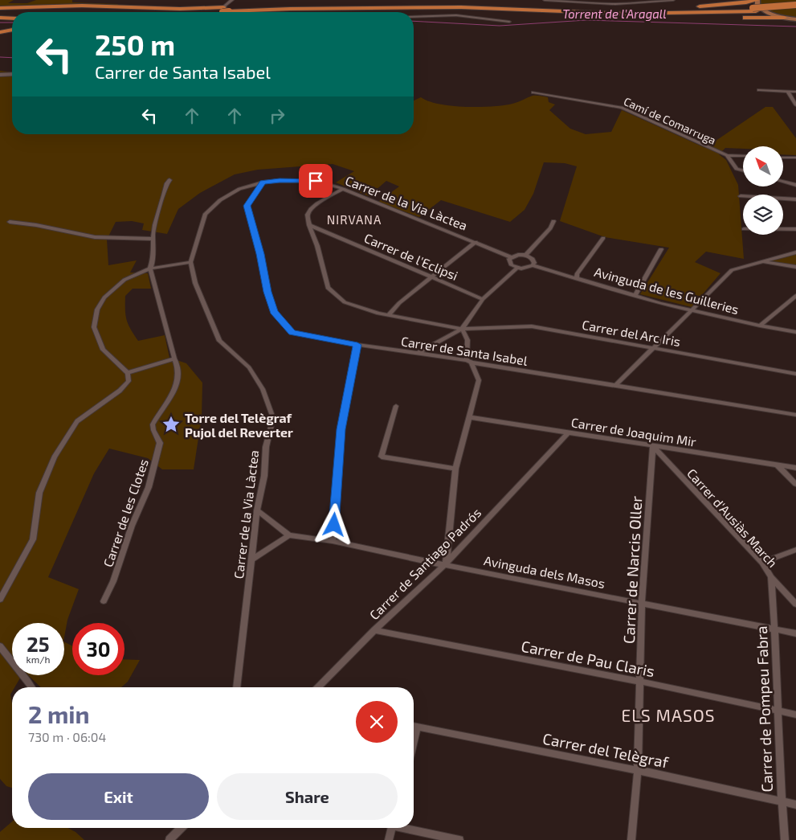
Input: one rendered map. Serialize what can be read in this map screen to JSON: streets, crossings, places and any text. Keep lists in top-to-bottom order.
{
  "streets": {
    "street": [
      "Camí de Comarruga",
      "Carrer de la Via Làctea",
      "Carrer de l'Eclipsi",
      "Avinguda de les Guilleries",
      "Carrer del Arc Iris",
      "Carrer de Santa Isabel",
      "Carrer de Joaquim Mir",
      "Carrer de les Clotes",
      "Carrer d'Ausiàs March",
      "Carrer de Santiago Padrós",
      "Carrer de Narcis Oller",
      "Avinguda dels Masos",
      "Carrer de Pau Claris",
      "Carrer de Pompeu Fabra",
      "Carrer del Telègraf"
    ]
  },
  "crossings": [
    ["Carrer de la Via Làctea", "Carrer de Santa Isabel"],
    ["Carrer de l'Eclipsi", "Carrer del Arc Iris"],
    ["Carrer de Joaquim Mir", "Carrer d'Ausiàs March"],
    ["Carrer de Joaquim Mir", "Carrer de Santiago Padrós"],
    ["Carrer de Joaquim Mir", "Carrer de Narcis Oller"],
    ["Carrer d'Ausiàs March", "Carrer de Narcis Oller"],
    ["Carrer d'Ausiàs March", "Carrer de Pompeu Fabra"],
    ["Carrer de Santiago Padrós", "Avinguda dels Masos"],
    ["Carrer de Santiago Padrós", "Carrer de Pau Claris"],
    ["Carrer de Narcis Oller", "Avinguda dels Masos"],
    ["Carrer de Narcis Oller", "Carrer de Pau Claris"],
    ["Carrer de Narcis Oller", "Carrer del Telègraf"],
    ["Avinguda dels Masos", "Carrer de Pompeu Fabra"],
    ["Carrer de Pau Claris", "Carrer de Pompeu Fabra"],
    ["Carrer de Pompeu Fabra", "Carrer del Telègraf"]
  ],
  "districts": ["NIRVANA", "ELS MASOS"],
  "water": ["Torrent de l'Aragall"],
  "places": {
    "place": ["Torre del Telègraf Pujol del Reverter"]
  },
  "north": "top left",
  "page": {
    "turn": ["250 m", "Carrer de Santa Isabel"],
    "speed": "25 km/h",
    "limit": "30",
    "heading": ["2 min", "730 m · 06:04"],
    "buttons": ["Exit", "Share"]
  }
}
